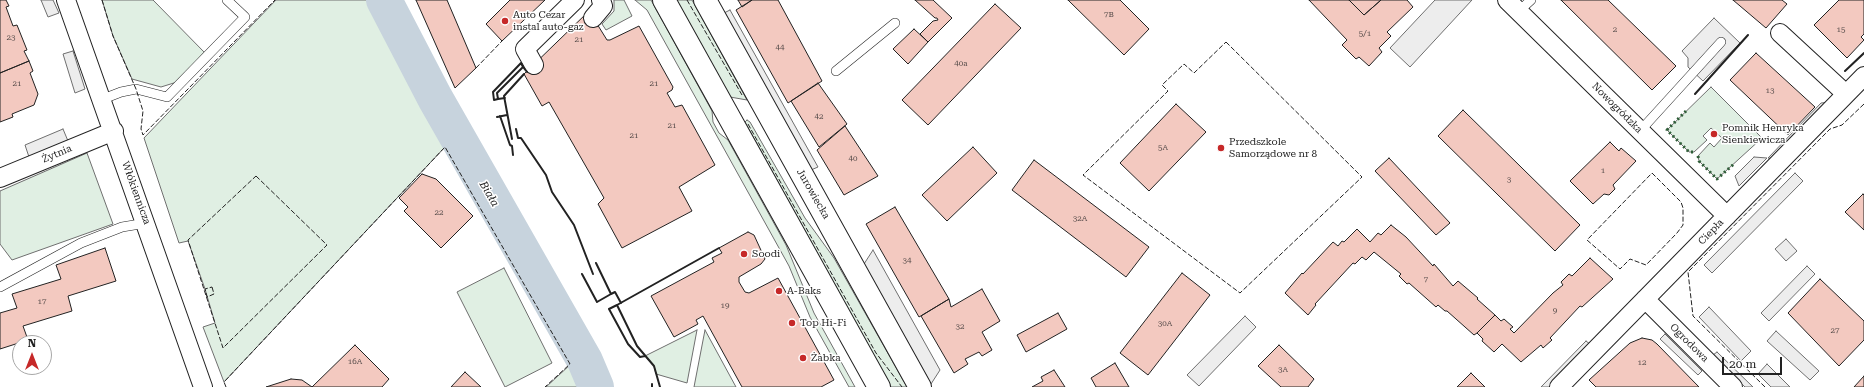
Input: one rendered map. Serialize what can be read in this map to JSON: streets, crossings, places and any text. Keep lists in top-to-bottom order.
{
  "streets": {
    "street": [
      "Nowogródzka",
      "Żytnia",
      "Włókiennicza",
      "Jurowiecka",
      "Ciepła",
      "Ogrodowa"
    ]
  },
  "crossings": [
    ["Nowogródzka", "Ciepła"],
    ["Żytnia", "Włókiennicza"],
    ["Ciepła", "Ogrodowa"]
  ],
  "water": ["Biała"],
  "places": [
    "Auto Cezar instal auto-gaz",
    "Pomnik Henryka Sienkiewicza",
    "Przedszkole Samorządowe nr 8",
    "Soodi",
    "A-Baks",
    "Top Hi-Fi",
    "Żabka"
  ],
  "house_numbers": [
    "7B",
    "2",
    "15",
    "5/1",
    "23",
    "21",
    "44",
    "40a",
    "21",
    "21",
    "13",
    "42",
    "21",
    "21",
    "5A",
    "40",
    "1",
    "3",
    "22",
    "32A",
    "34",
    "7",
    "17",
    "19",
    "9",
    "30A",
    "32",
    "27",
    "16A",
    "12",
    "3A"
  ],
  "scale_bar": "20 m",
  "north": "top"
}
